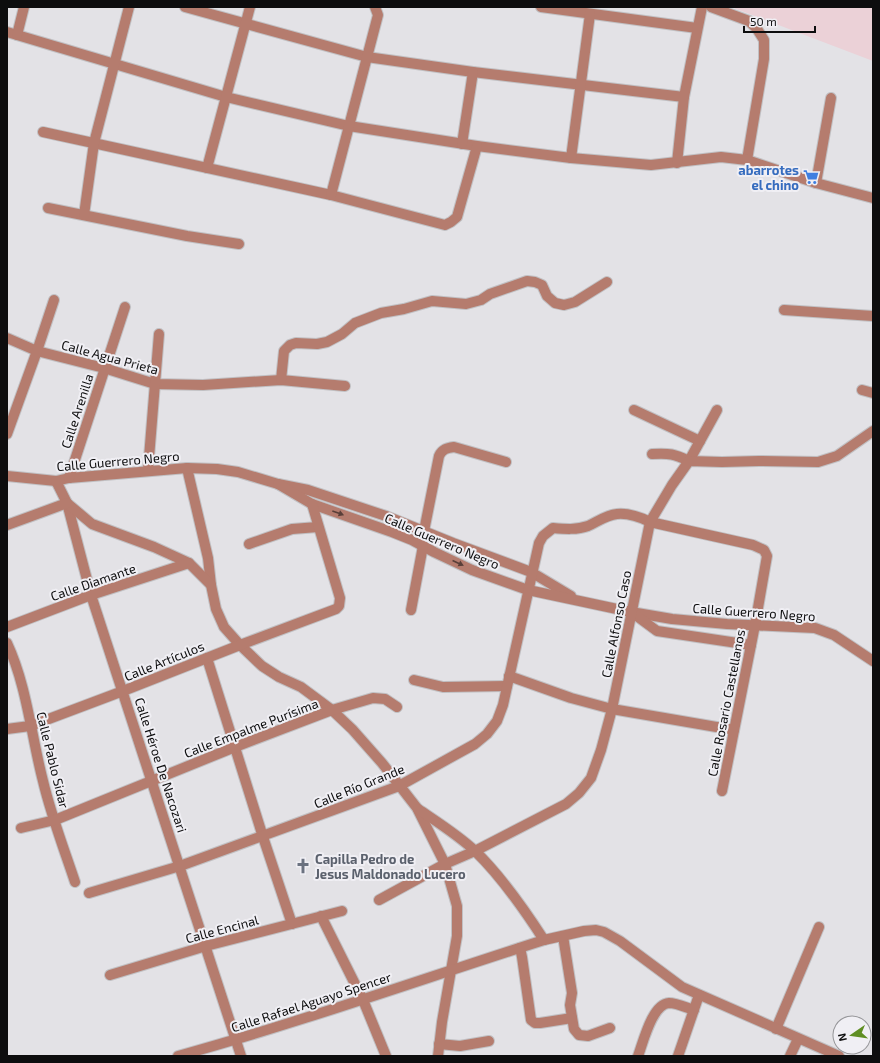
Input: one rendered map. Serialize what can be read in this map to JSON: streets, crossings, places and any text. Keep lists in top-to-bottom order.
{
  "streets": {
    "street": [
      "Calle Agua Prieta",
      "Calle Arenilla",
      "Calle Guerrero Negro",
      "Calle Diamante",
      "Calle Alfonso Caso",
      "Calle Artículos",
      "Calle Rosario Castellanos",
      "Calle Empalme Purísima",
      "Calle Pablo Sidar",
      "Calle Héroe De Nacozari",
      "Calle Río Grande",
      "Calle Encinal",
      "Calle Rafael Aguayo Spencer"
    ]
  },
  "crossings": [
    ["Calle Agua Prieta", "Calle Arenilla"],
    ["Calle Arenilla", "Calle Guerrero Negro"],
    ["Calle Guerrero Negro", "Calle Alfonso Caso"],
    ["Calle Guerrero Negro", "Calle Rosario Castellanos"],
    ["Calle Guerrero Negro", "Calle Héroe De Nacozari"],
    ["Calle Guerrero Negro", "Calle Río Grande"],
    ["Calle Diamante", "Calle Héroe De Nacozari"],
    ["Calle Alfonso Caso", "Calle Rosario Castellanos"],
    ["Calle Artículos", "Calle Pablo Sidar"],
    ["Calle Artículos", "Calle Héroe De Nacozari"],
    ["Calle Rosario Castellanos", "Calle Río Grande"],
    ["Calle Empalme Purísima", "Calle Pablo Sidar"],
    ["Calle Empalme Purísima", "Calle Héroe De Nacozari"],
    ["Calle Héroe De Nacozari", "Calle Río Grande"],
    ["Calle Héroe De Nacozari", "Calle Encinal"],
    ["Calle Héroe De Nacozari", "Calle Rafael Aguayo Spencer"]
  ],
  "places": {
    "supermarket": ["abarrotes el chino"],
    "church": ["Capilla Pedro de Jesus Maldonado Lucero"]
  },
  "scale_bar": "50 m",
  "north": "left"
}
